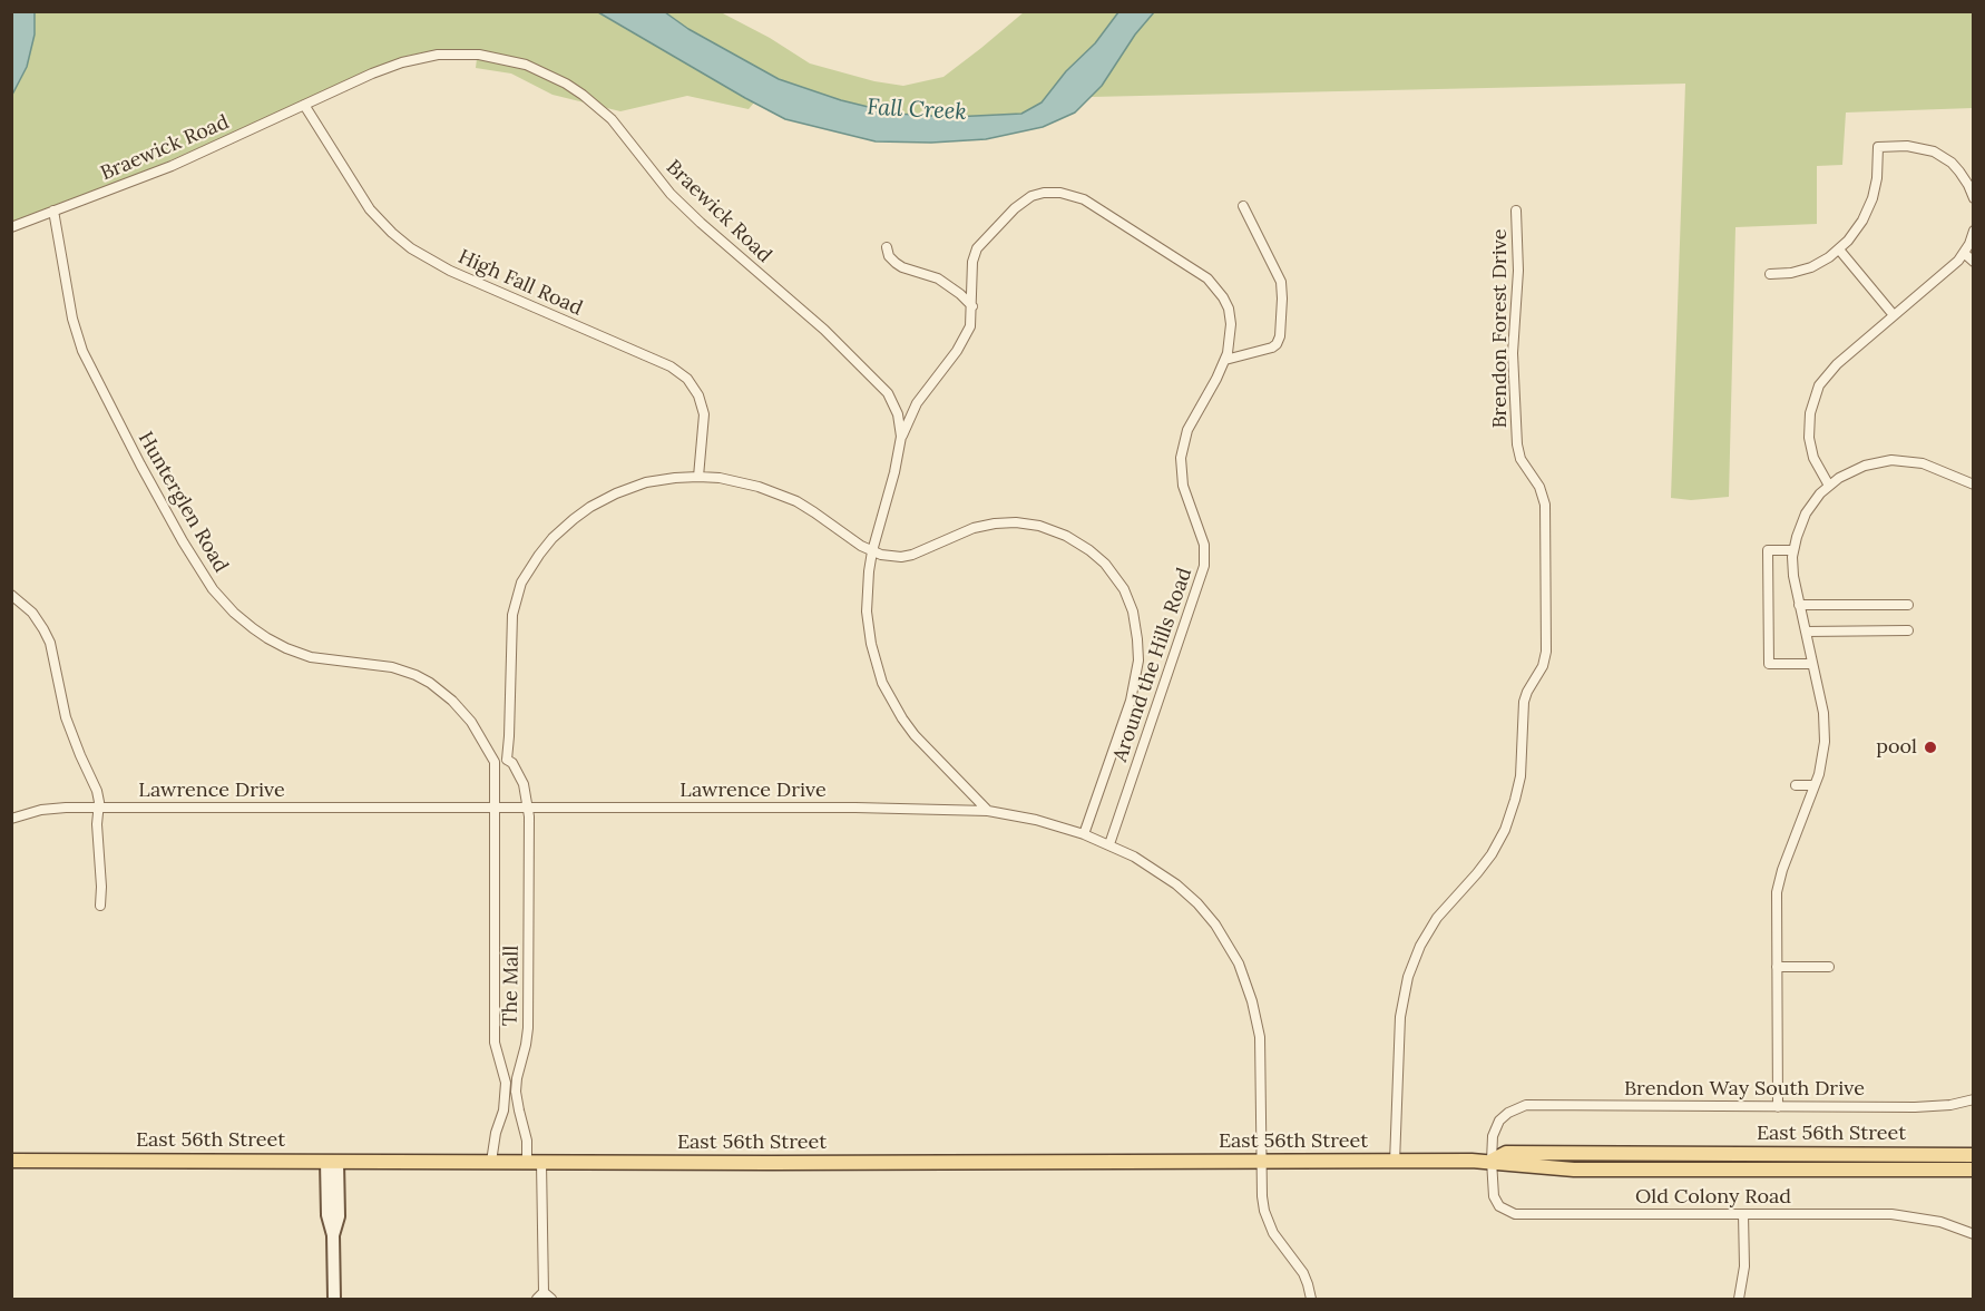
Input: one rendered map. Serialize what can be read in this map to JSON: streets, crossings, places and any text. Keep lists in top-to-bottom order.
{
  "streets": {
    "main road": ["East 56th Street"],
    "street": [
      "Braewick Road",
      "High Fall Road",
      "Brendon Forest Drive",
      "Hunterglen Road",
      "Around the Hills Road",
      "Lawrence Drive",
      "The Mall",
      "Brendon Way South Drive",
      "Old Colony Road"
    ]
  },
  "crossings": [
    ["Braewick Road", "High Fall Road"],
    ["Braewick Road", "Hunterglen Road"],
    ["Braewick Road", "Around the Hills Road"],
    ["Braewick Road", "Lawrence Drive"],
    ["Brendon Forest Drive", "East 56th Street"],
    ["Hunterglen Road", "Lawrence Drive"],
    ["Hunterglen Road", "The Mall"],
    ["Around the Hills Road", "Lawrence Drive"],
    ["Lawrence Drive", "The Mall"],
    ["Lawrence Drive", "East 56th Street"],
    ["The Mall", "East 56th Street"],
    ["Brendon Way South Drive", "Old Colony Road"],
    ["East 56th Street", "Old Colony Road"]
  ],
  "water": ["Fall Creek"],
  "places": ["pool"]
}
